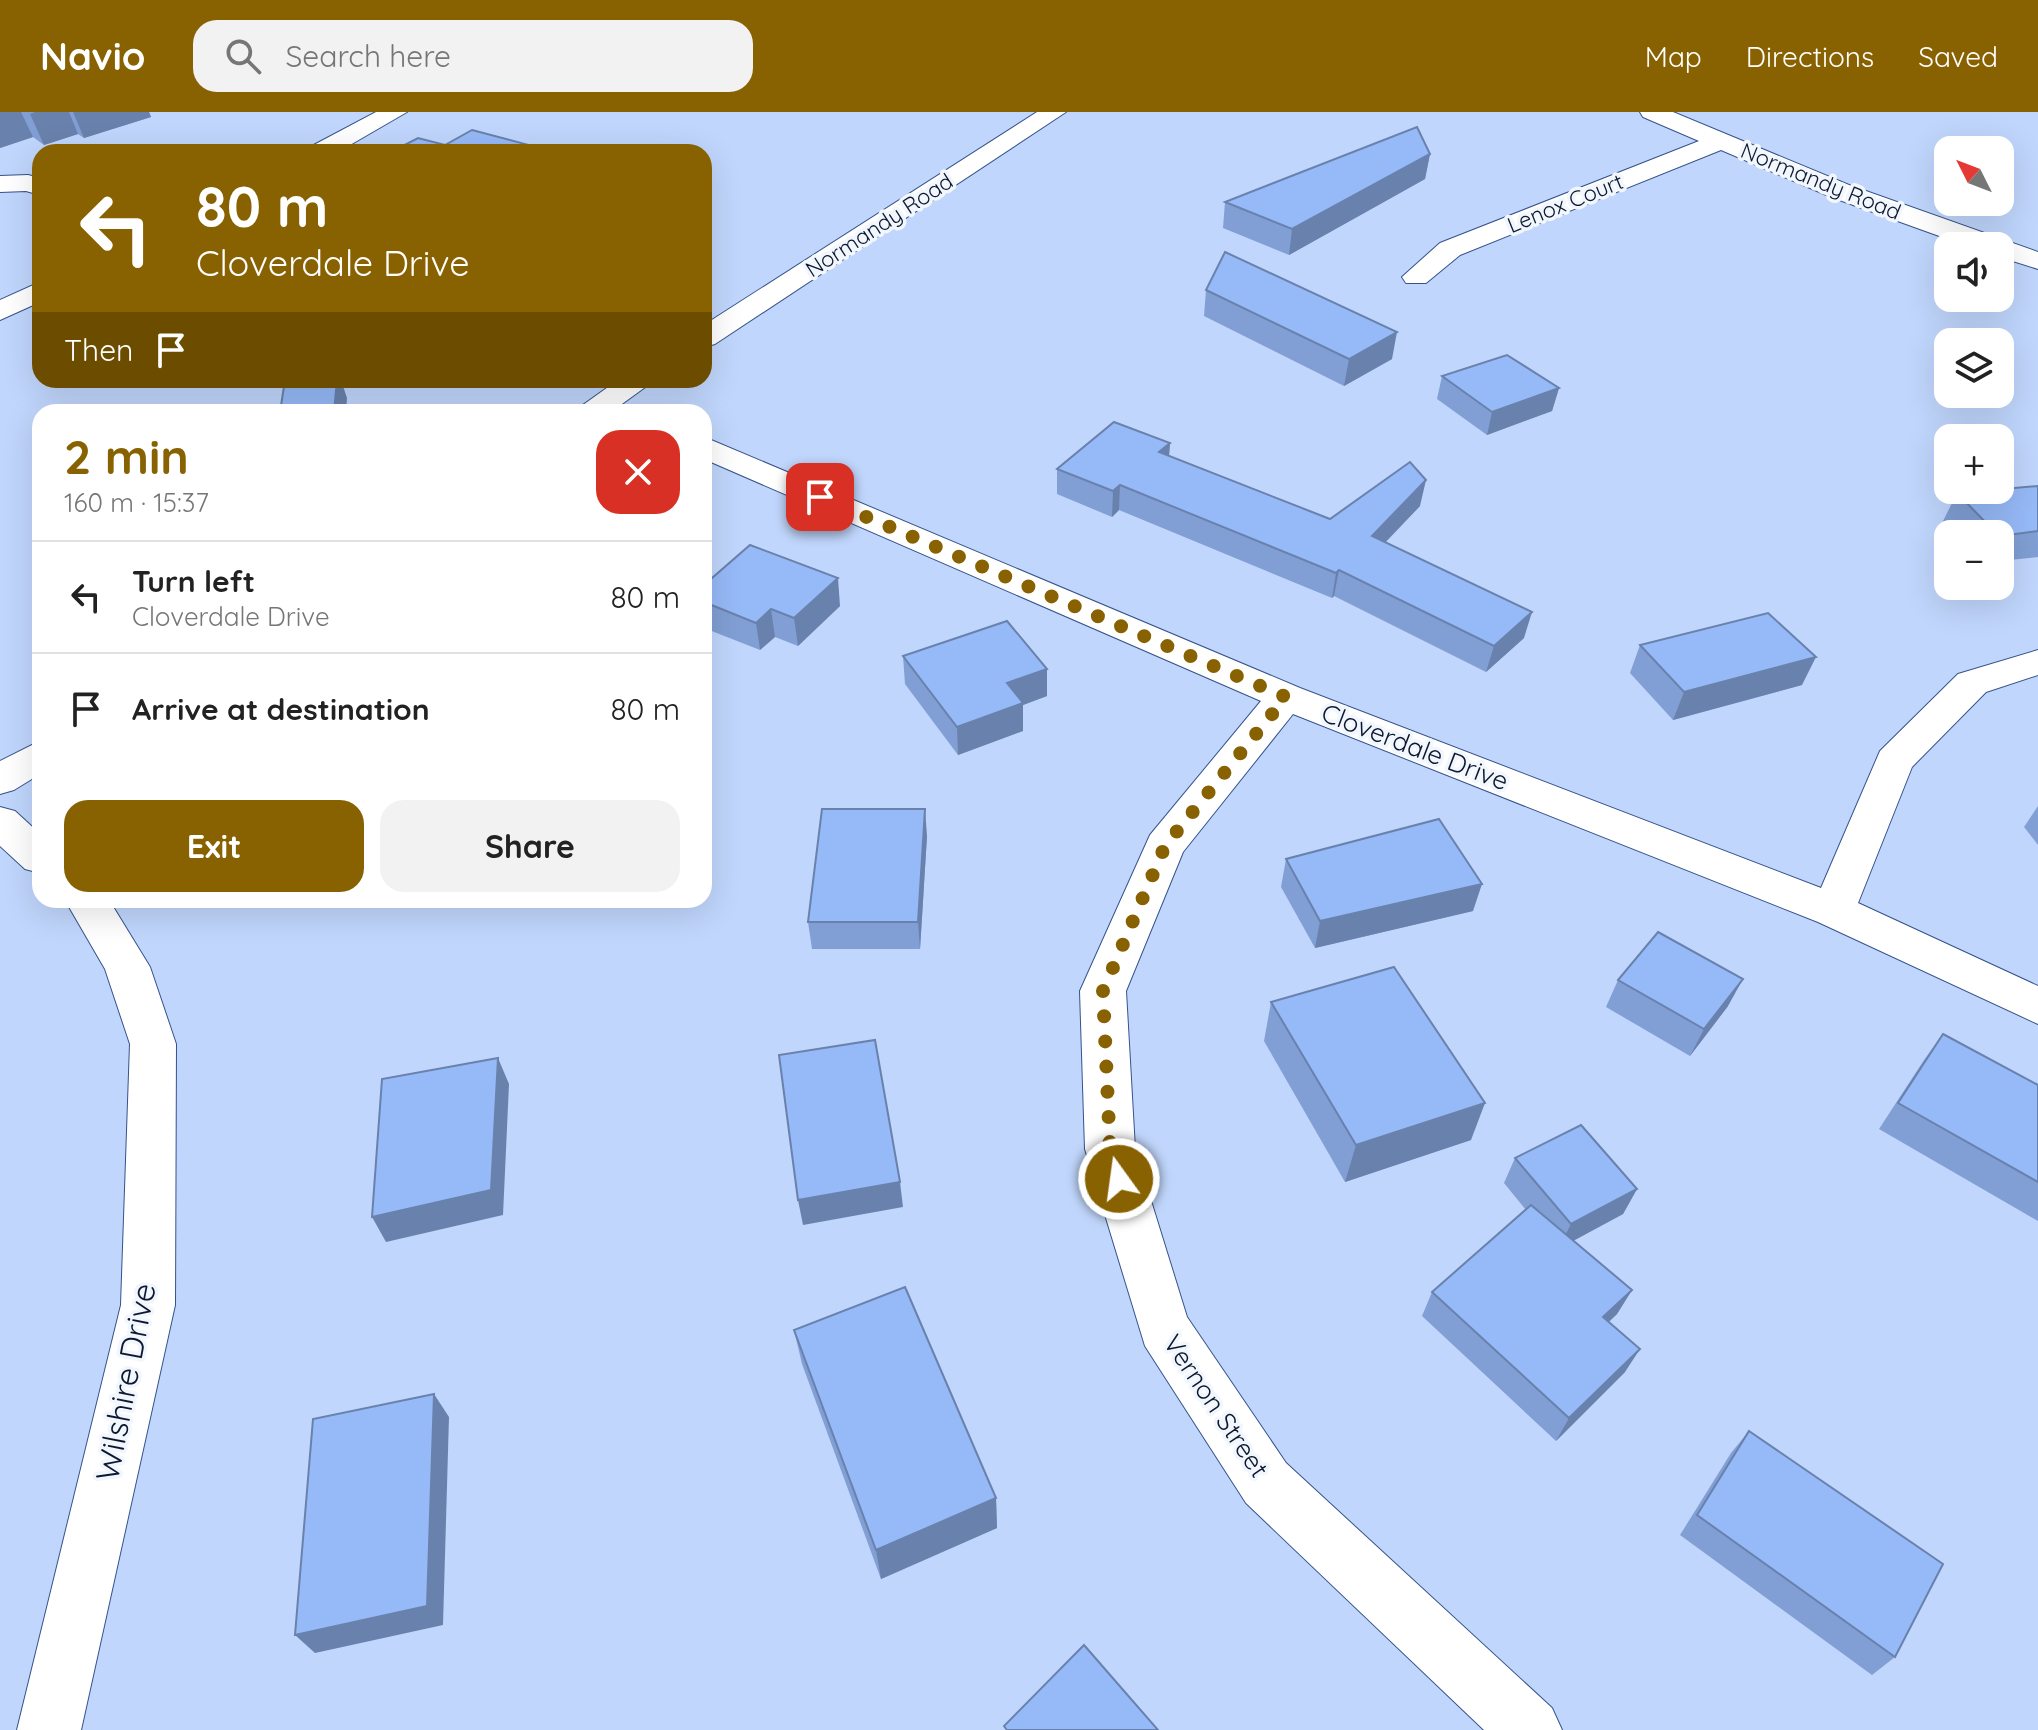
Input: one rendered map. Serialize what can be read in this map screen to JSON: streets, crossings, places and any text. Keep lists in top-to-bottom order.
{
  "streets": {
    "street": [
      "Normandy Road",
      "Lenox Court",
      "Cloverdale Drive",
      "Wilshire Drive",
      "Vernon Street"
    ]
  },
  "crossings": [
    ["Normandy Road", "Lenox Court"],
    ["Cloverdale Drive", "Vernon Street"]
  ],
  "north": "top left",
  "page": {
    "header": "Navio",
    "search": "Search here",
    "nav": ["Map", "Directions", "Saved"],
    "map_buttons": ["+", "−"],
    "turn": ["80 m", "Cloverdale Drive"],
    "then": "Then",
    "heading": ["2 min", "160 m · 15:37"],
    "list": [
      {
        "name": "Turn left",
        "note": "Cloverdale Drive",
        "value": "80 m"
      },
      {
        "name": "Arrive at destination",
        "value": "80 m"
      }
    ],
    "buttons": ["Exit", "Share"]
  }
}
